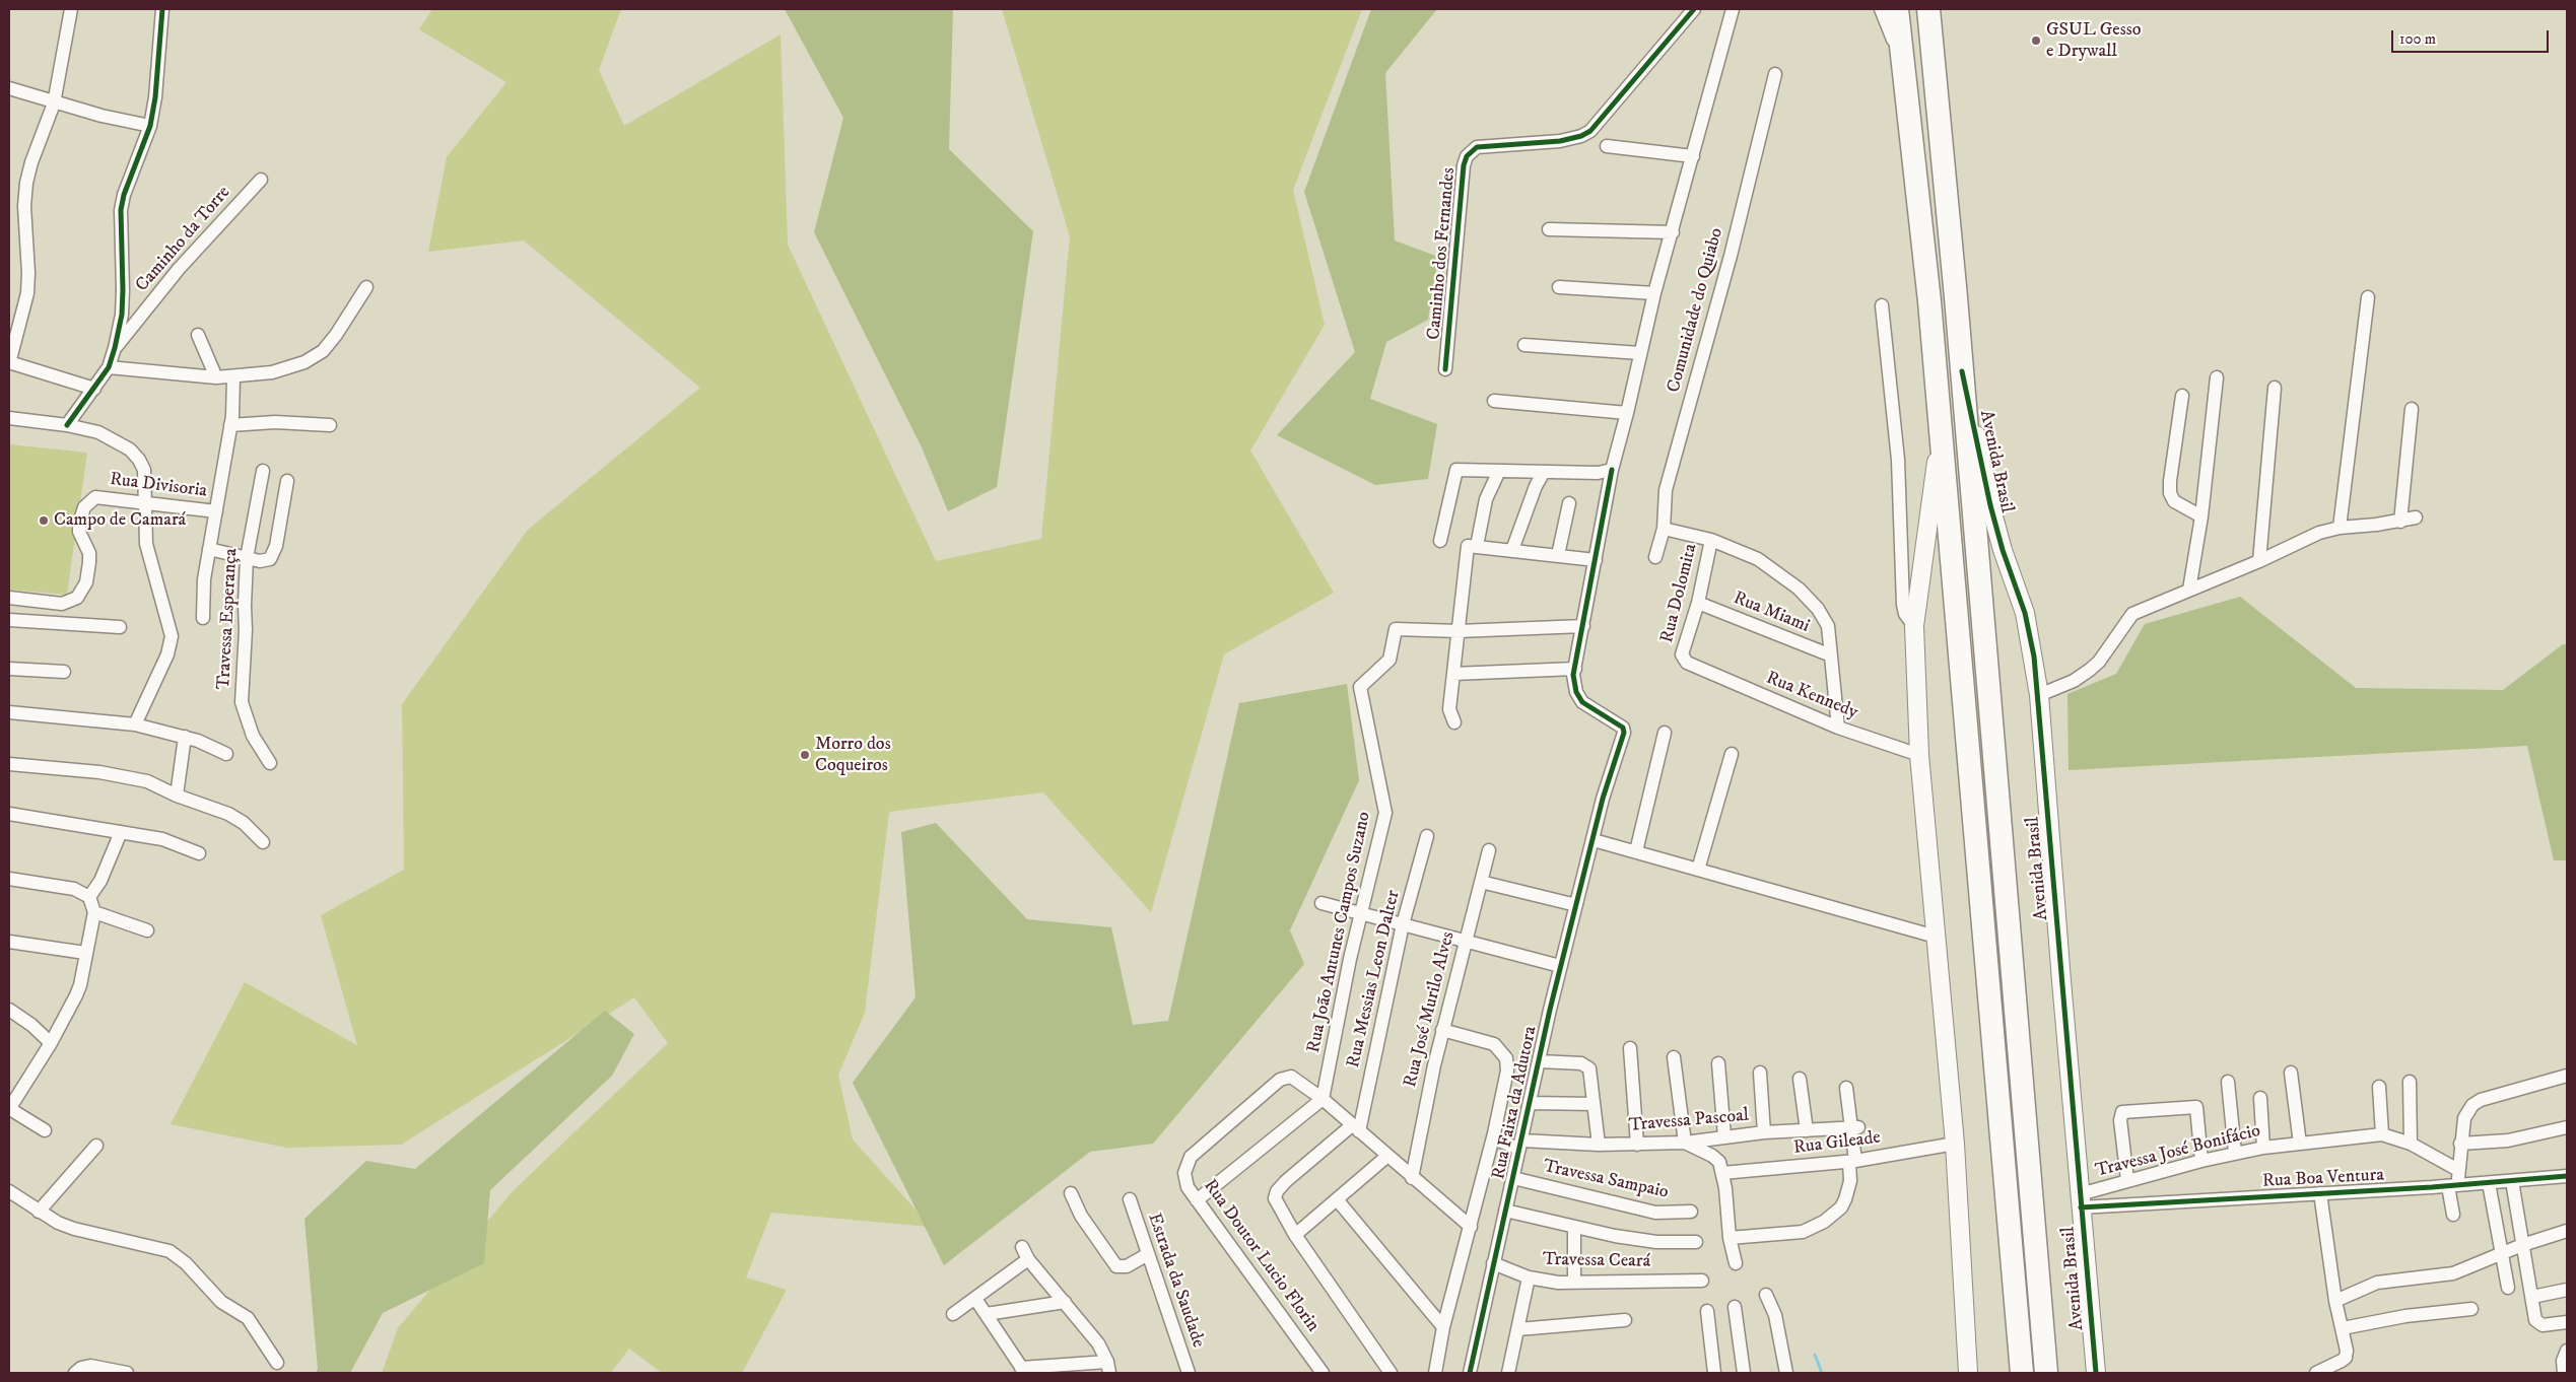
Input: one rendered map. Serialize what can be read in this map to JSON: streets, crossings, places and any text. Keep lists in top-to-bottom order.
{
  "streets": {
    "highway": ["Avenida Brasil"],
    "street": [
      "Caminho da Torre",
      "Caminho dos Fernandes",
      "Comunidade do Quiabo",
      "Rua Divisoria",
      "Rua Dolomita",
      "Rua Miami",
      "Travessa Esperança",
      "Rua Kennedy",
      "Rua João Antunes Campos Suzano",
      "Rua Messias Leon Dalter",
      "Rua José Murilo Alves",
      "Rua Faixa da Adutora",
      "Travessa Pascoal",
      "Rua Gileade",
      "Travessa José Bonifácio",
      "Rua Boa Ventura",
      "Travessa Sampaio",
      "Rua Doutor Lucio Florin",
      "Travessa Ceará",
      "Estrada da Saudade"
    ]
  },
  "crossings": [
    ["Avenida Brasil", "Travessa José Bonifácio"],
    ["Avenida Brasil", "Rua Boa Ventura"],
    ["Rua Dolomita", "Rua Miami"],
    ["Rua Dolomita", "Rua Kennedy"],
    ["Rua João Antunes Campos Suzano", "Rua Doutor Lucio Florin"],
    ["Rua José Murilo Alves", "Rua Faixa da Adutora"],
    ["Rua Faixa da Adutora", "Travessa Pascoal"],
    ["Rua Faixa da Adutora", "Travessa Sampaio"],
    ["Rua Faixa da Adutora", "Travessa Ceará"],
    ["Travessa José Bonifácio", "Rua Boa Ventura"]
  ],
  "places": ["GSUL Gesso e Drywall", "Campo de Camará", "Morro dos Coqueiros"],
  "scale_bar": "100 m"
}
